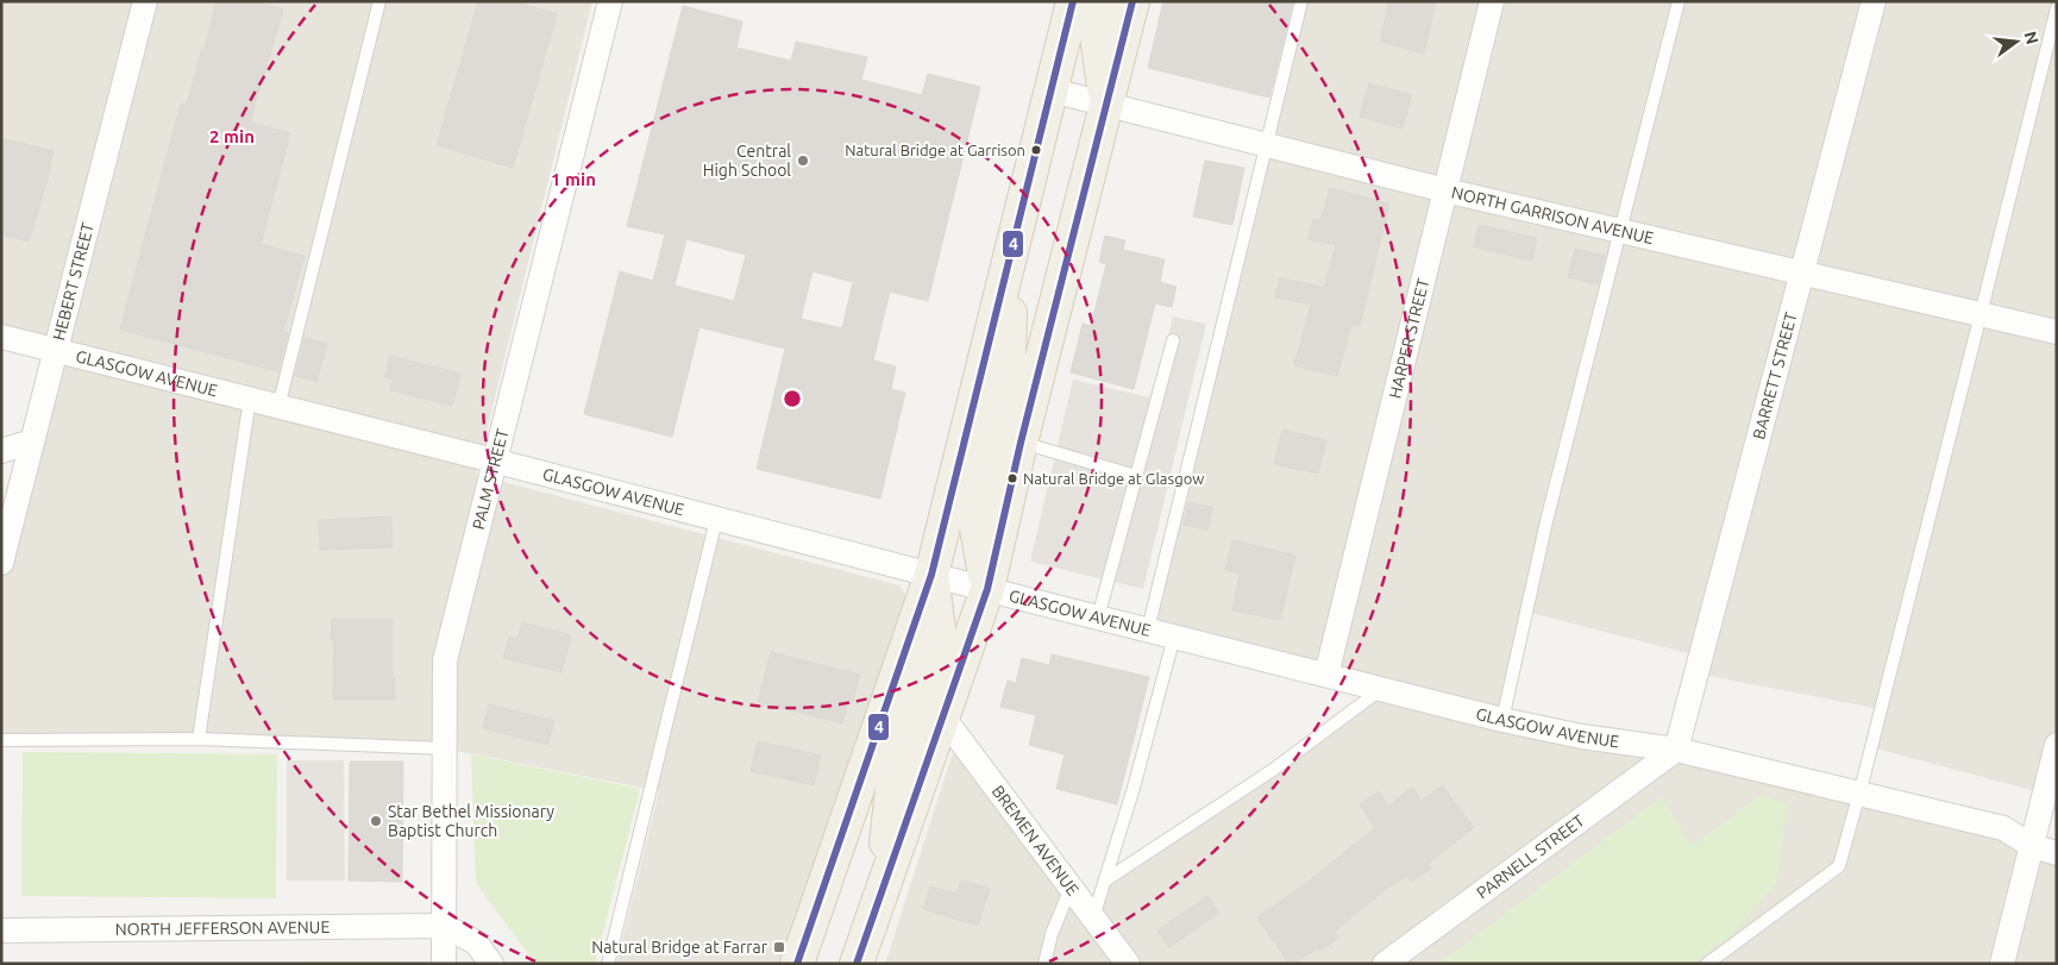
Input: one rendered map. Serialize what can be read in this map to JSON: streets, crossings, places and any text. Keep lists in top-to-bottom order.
{
  "streets": {
    "street": [
      "NORTH GARRISON AVENUE",
      "HEBERT STREET",
      "HARPER STREET",
      "GLASGOW AVENUE",
      "BARRETT STREET",
      "PALM STREET",
      "BREMEN AVENUE",
      "PARNELL STREET",
      "NORTH JEFFERSON AVENUE"
    ]
  },
  "crossings": [
    ["NORTH GARRISON AVENUE", "HARPER STREET"],
    ["NORTH GARRISON AVENUE", "BARRETT STREET"],
    ["HEBERT STREET", "GLASGOW AVENUE"],
    ["HARPER STREET", "GLASGOW AVENUE"],
    ["GLASGOW AVENUE", "BARRETT STREET"],
    ["GLASGOW AVENUE", "PALM STREET"],
    ["GLASGOW AVENUE", "PARNELL STREET"],
    ["BARRETT STREET", "PARNELL STREET"],
    ["PALM STREET", "NORTH JEFFERSON AVENUE"]
  ],
  "places": {
    "other": [
      "Natural Bridge at Garrison",
      "Central High School",
      "Natural Bridge at Glasgow",
      "Star Bethel Missionary Baptist Church"
    ],
    "transit": ["Natural Bridge at Farrar"]
  },
  "lines": ["transit line 4"],
  "north": "right",
  "rings": ["2 min", "1 min"]
}
